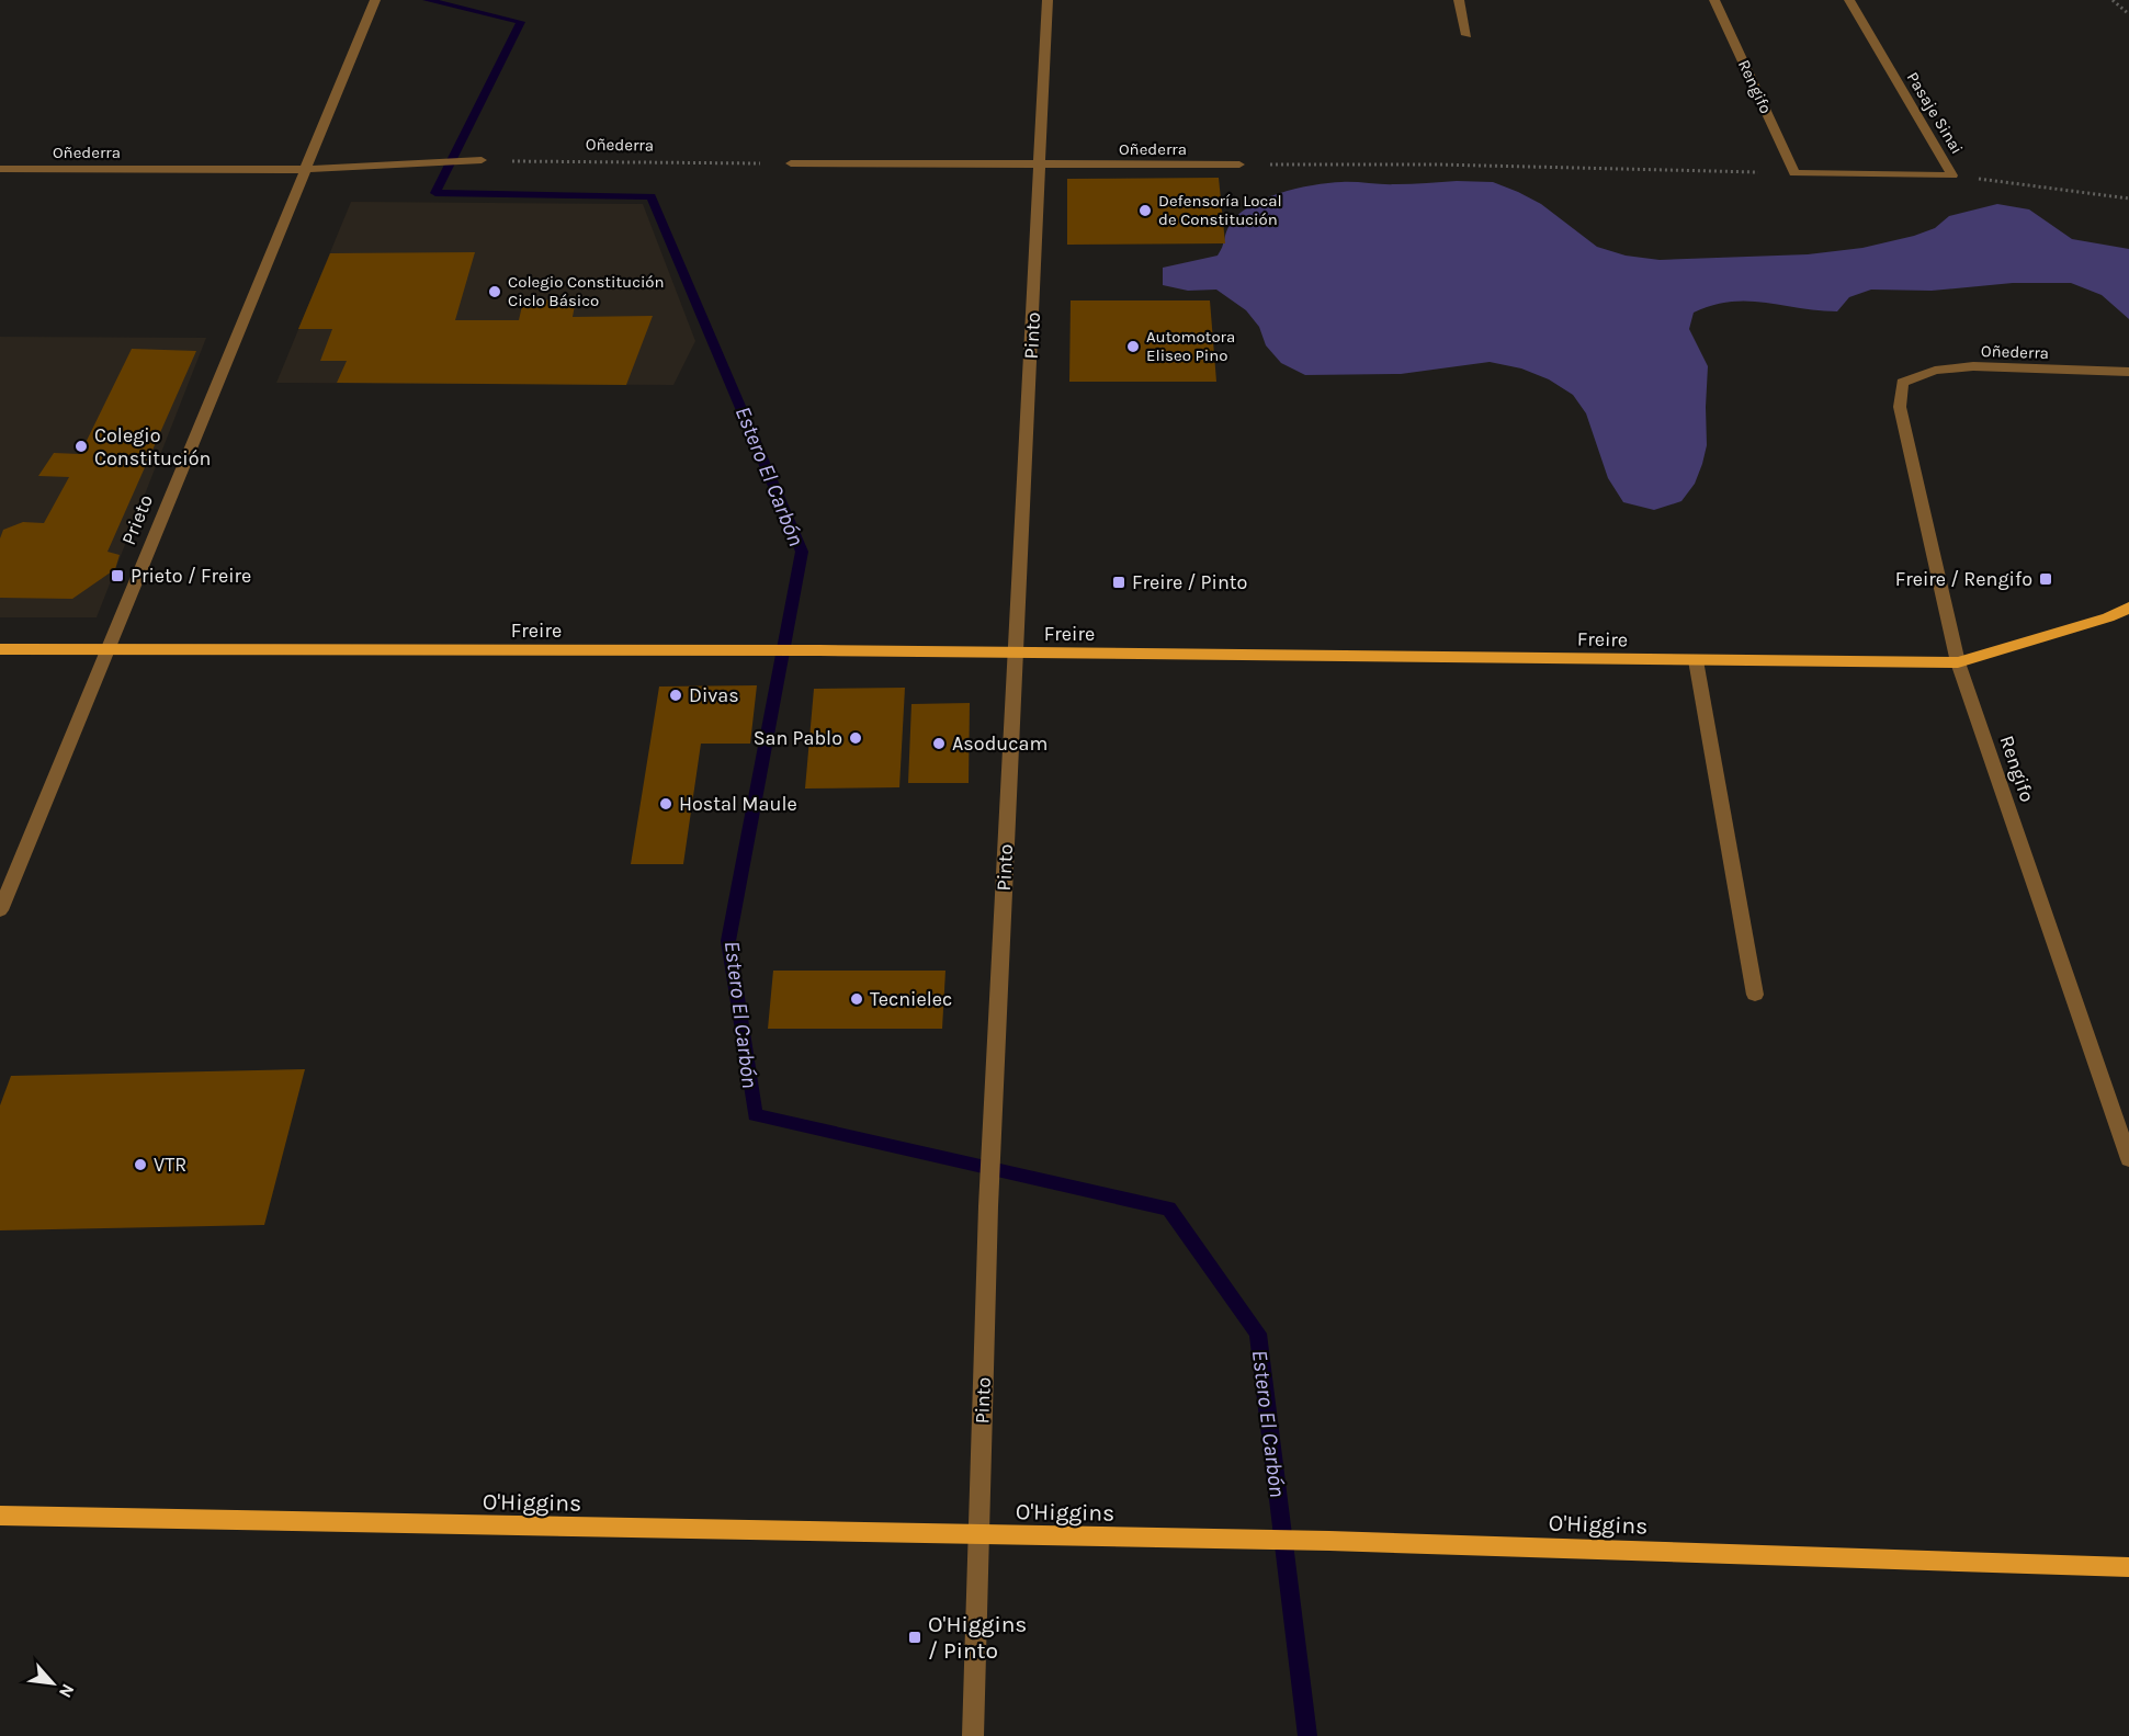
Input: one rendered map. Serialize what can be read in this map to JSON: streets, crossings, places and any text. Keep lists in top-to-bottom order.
{
  "streets": {
    "main road": ["Freire", "O'Higgins"],
    "street": [
      "Rengifo",
      "Pasaje Sinai",
      "Oñederra",
      "Pinto",
      "Prieto"
    ]
  },
  "crossings": [
    ["Rengifo", "Pasaje Sinai"],
    ["Rengifo", "Oñederra"],
    ["Rengifo", "Freire"],
    ["Oñederra", "Pinto"],
    ["Oñederra", "Prieto"],
    ["Pinto", "Freire"],
    ["Pinto", "O'Higgins"],
    ["Prieto", "Freire"]
  ],
  "water": ["Estero El Carbón"],
  "places": {
    "other": [
      "Defensoría Local de Constitución",
      "Colegio Constitución Ciclo Básico",
      "Automotora Eliseo Pino",
      "Colegio Constitución",
      "Divas",
      "San Pablo",
      "Asoducam",
      "Hostal Maule",
      "Tecnielec",
      "VTR"
    ],
    "transit": [
      "Prieto / Freire",
      "Freire / Rengifo",
      "Freire / Pinto",
      "O'Higgins / Pinto"
    ]
  },
  "north": "bottom right"
}
